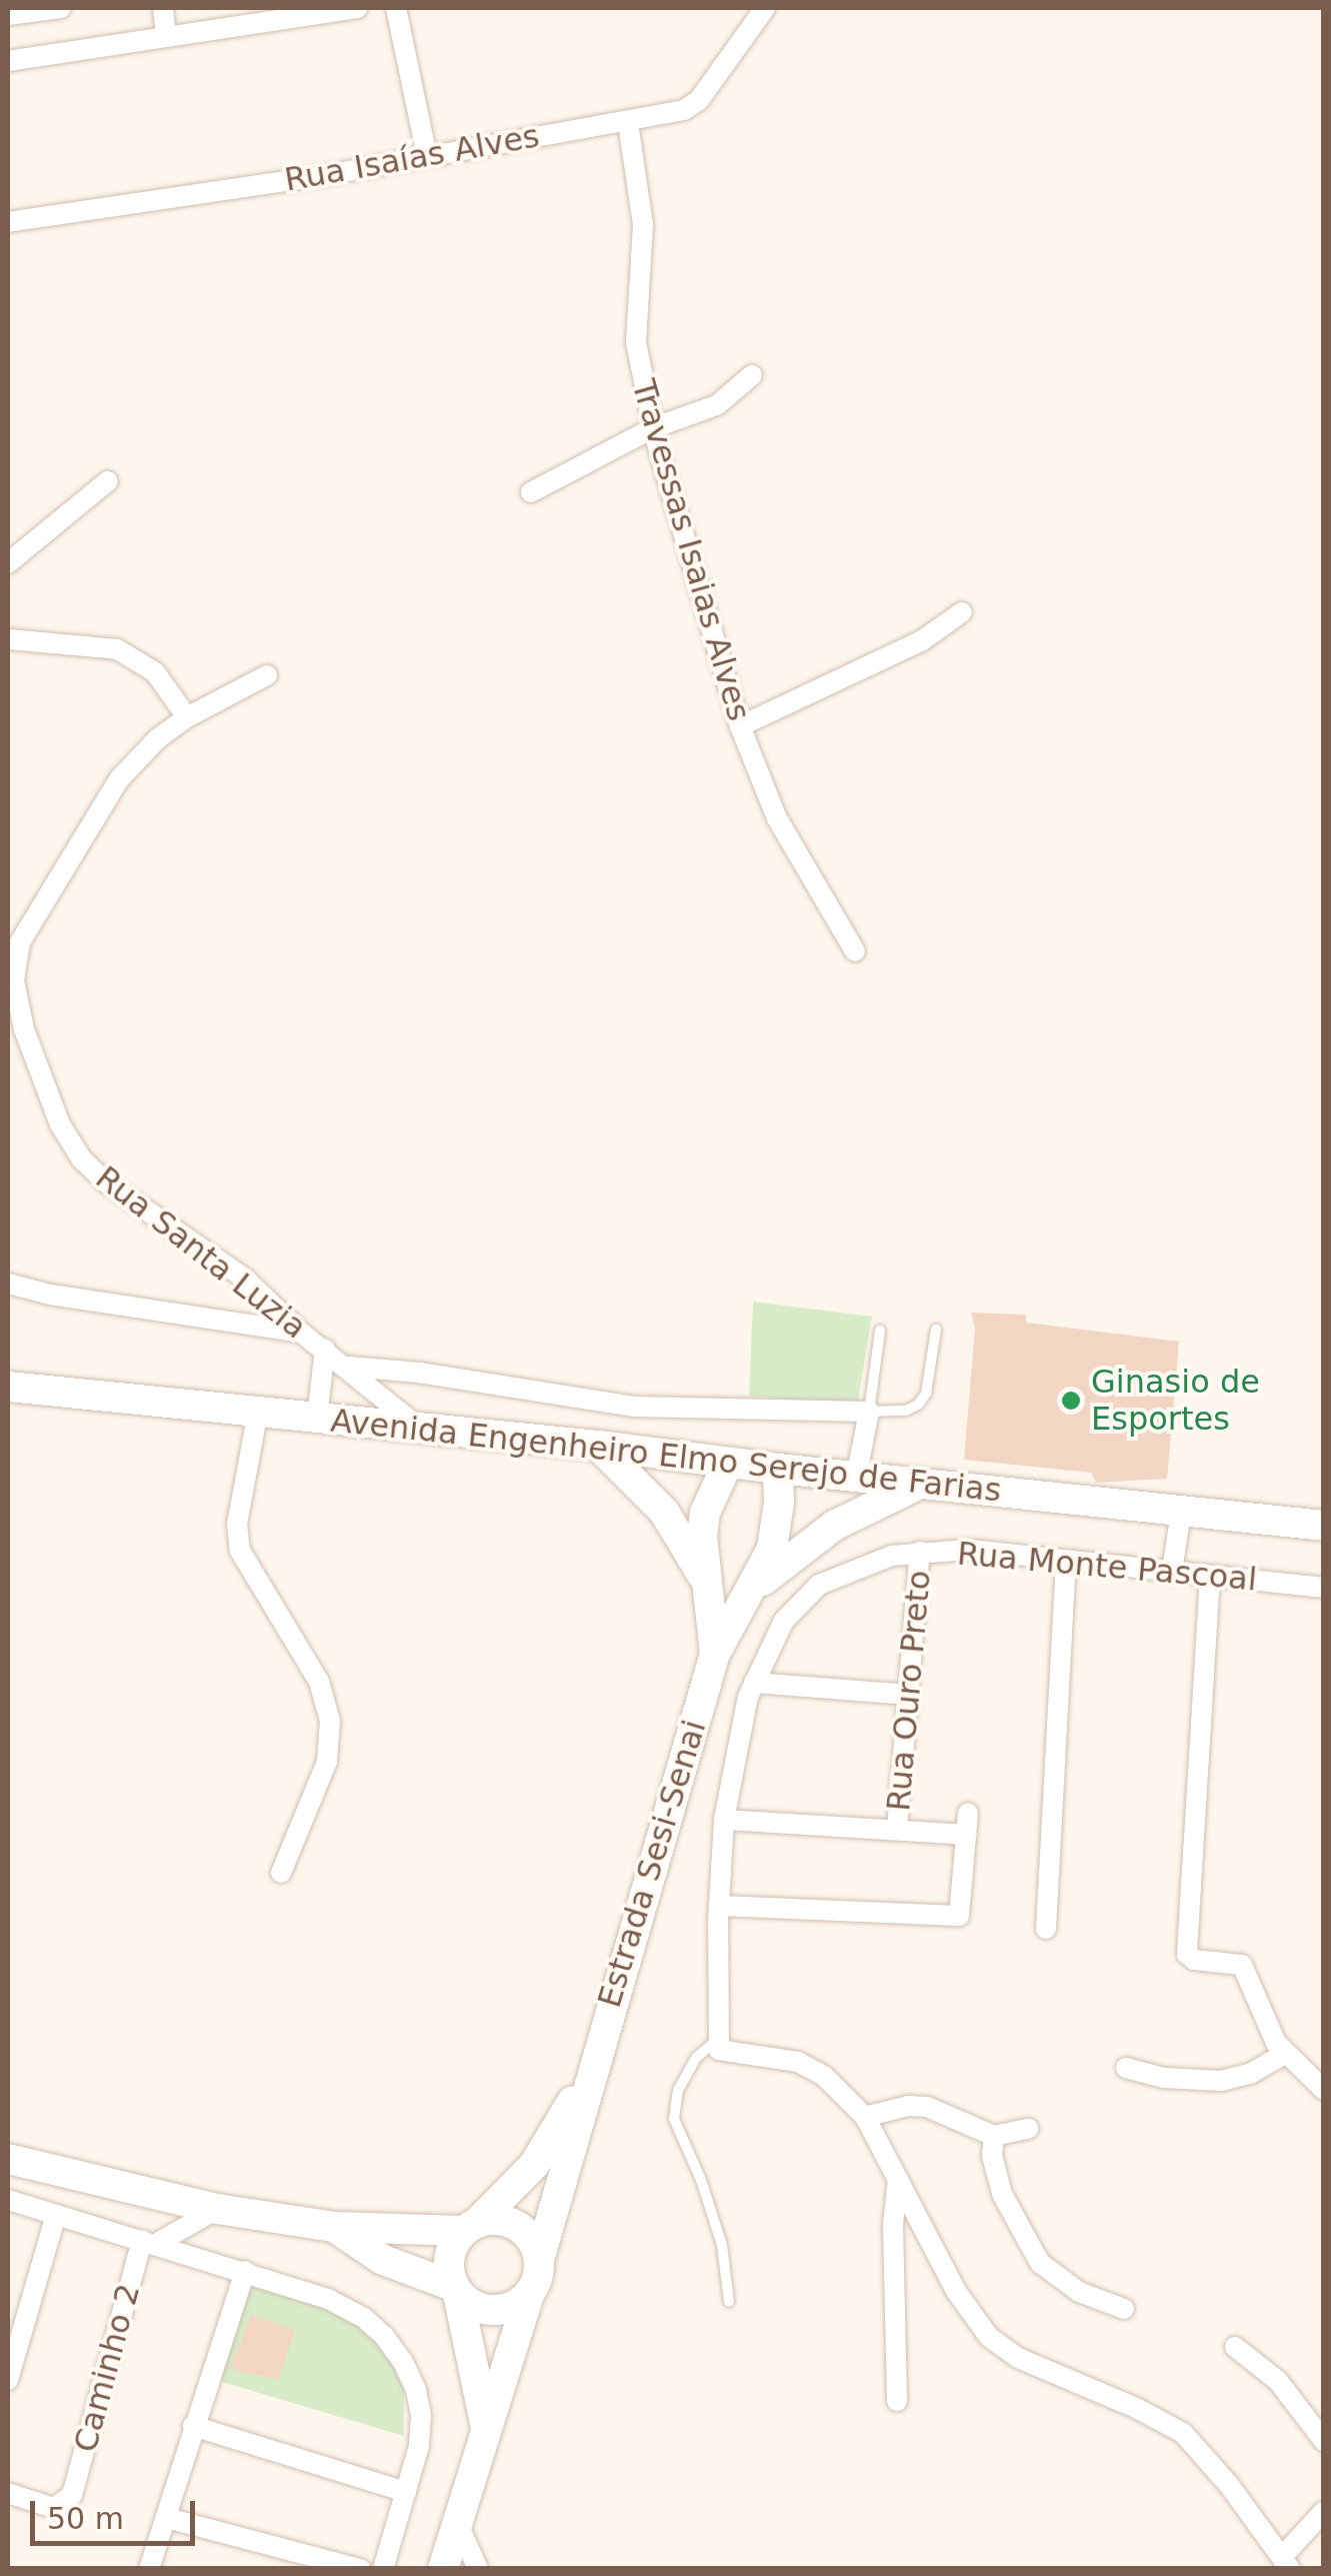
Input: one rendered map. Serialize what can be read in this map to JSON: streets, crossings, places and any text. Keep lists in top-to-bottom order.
{
  "streets": {
    "street": [
      "Rua Isaías Alves",
      "Travessas Isaias Alves",
      "Rua Santa Luzia",
      "Avenida Engenheiro Elmo Serejo de Farias",
      "Rua Monte Pascoal",
      "Rua Ouro Preto",
      "Estrada Sesi-Senai",
      "Caminho 2"
    ]
  },
  "crossings": [
    ["Rua Isaías Alves", "Travessas Isaias Alves"],
    ["Rua Santa Luzia", "Avenida Engenheiro Elmo Serejo de Farias"],
    ["Avenida Engenheiro Elmo Serejo de Farias", "Estrada Sesi-Senai"],
    ["Rua Monte Pascoal", "Rua Ouro Preto"]
  ],
  "places": ["Ginasio de Esportes"],
  "scale_bar": "50 m"
}
